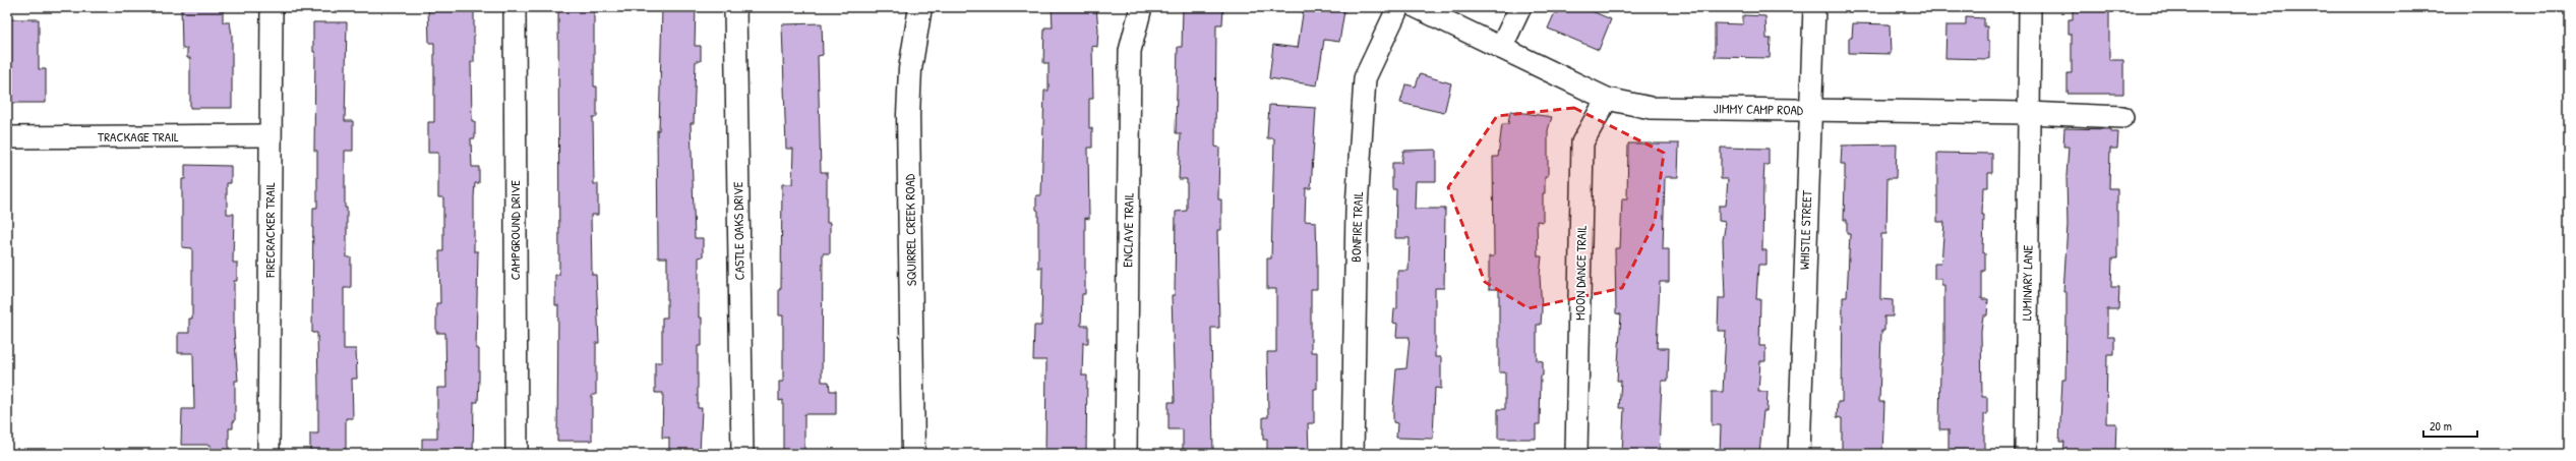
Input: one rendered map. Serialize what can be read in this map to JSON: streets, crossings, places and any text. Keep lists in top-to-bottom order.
{
  "streets": {
    "street": [
      "JIMMY CAMP ROAD",
      "TRACKAGE TRAIL",
      "BONFIRE TRAIL",
      "FIRECRACKER TRAIL",
      "CAMPGROUND DRIVE",
      "SQUIRREL CREEK ROAD",
      "ENCLAVE TRAIL",
      "WHISTLE STREET",
      "CASTLE OAKS DRIVE",
      "MOON DANCE TRAIL",
      "LUMINARY LANE"
    ]
  },
  "crossings": [
    ["JIMMY CAMP ROAD", "WHISTLE STREET"],
    ["JIMMY CAMP ROAD", "MOON DANCE TRAIL"],
    ["JIMMY CAMP ROAD", "LUMINARY LANE"],
    ["TRACKAGE TRAIL", "FIRECRACKER TRAIL"]
  ],
  "scale_bar": "20 m"
}
